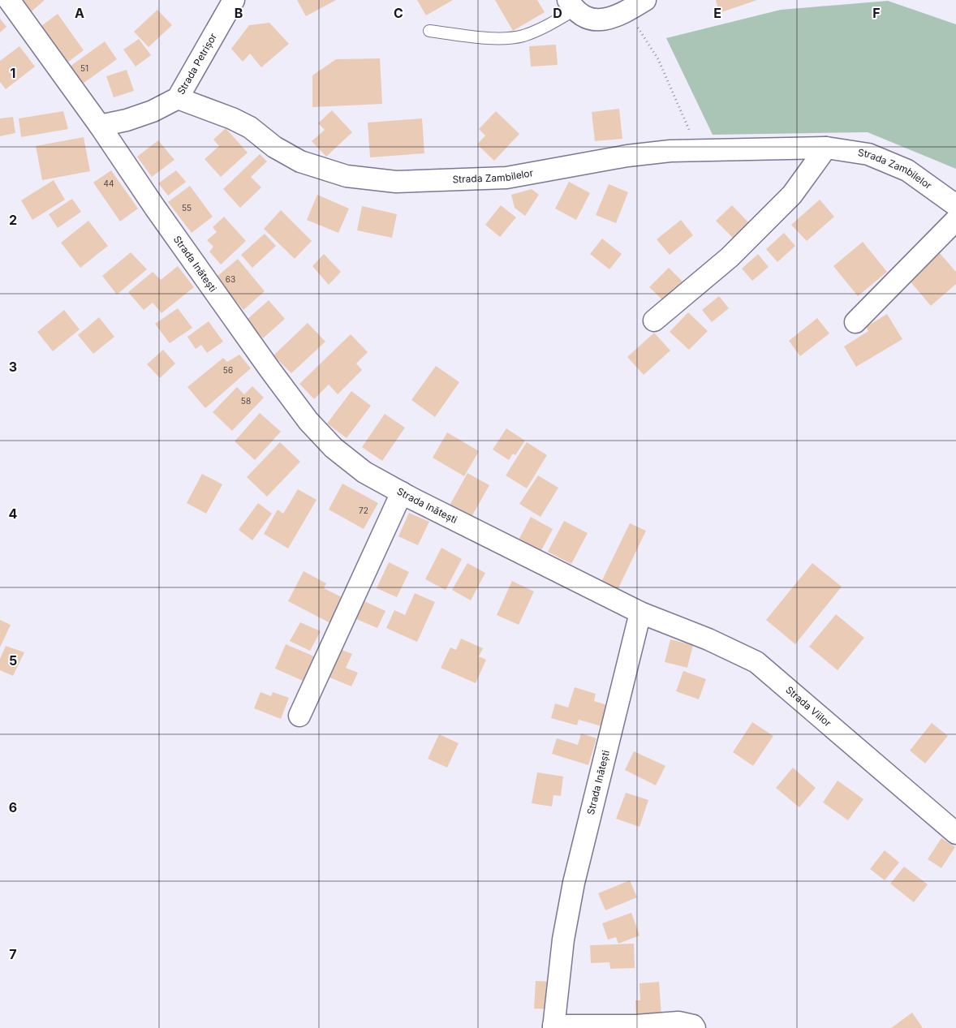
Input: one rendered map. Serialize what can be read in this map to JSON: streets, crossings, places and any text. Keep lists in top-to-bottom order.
{
  "streets": {
    "street": [
      "Strada Petrișor",
      "Strada Zambilelor",
      "Strada Inătești",
      "Strada Viilor"
    ]
  },
  "crossings": [
    ["Strada Petrișor", "Strada Zambilelor"],
    ["Strada Petrișor", "Strada Inătești"],
    ["Strada Inătești", "Strada Viilor"]
  ],
  "house_numbers": [
    "51",
    "44",
    "55",
    "63",
    "56",
    "58",
    "72"
  ],
  "grid": {
    "columns": [
      "A",
      "B",
      "C",
      "D",
      "E",
      "F"
    ],
    "rows": [
      "1",
      "2",
      "3",
      "4",
      "5",
      "6",
      "7"
    ]
  }
}
